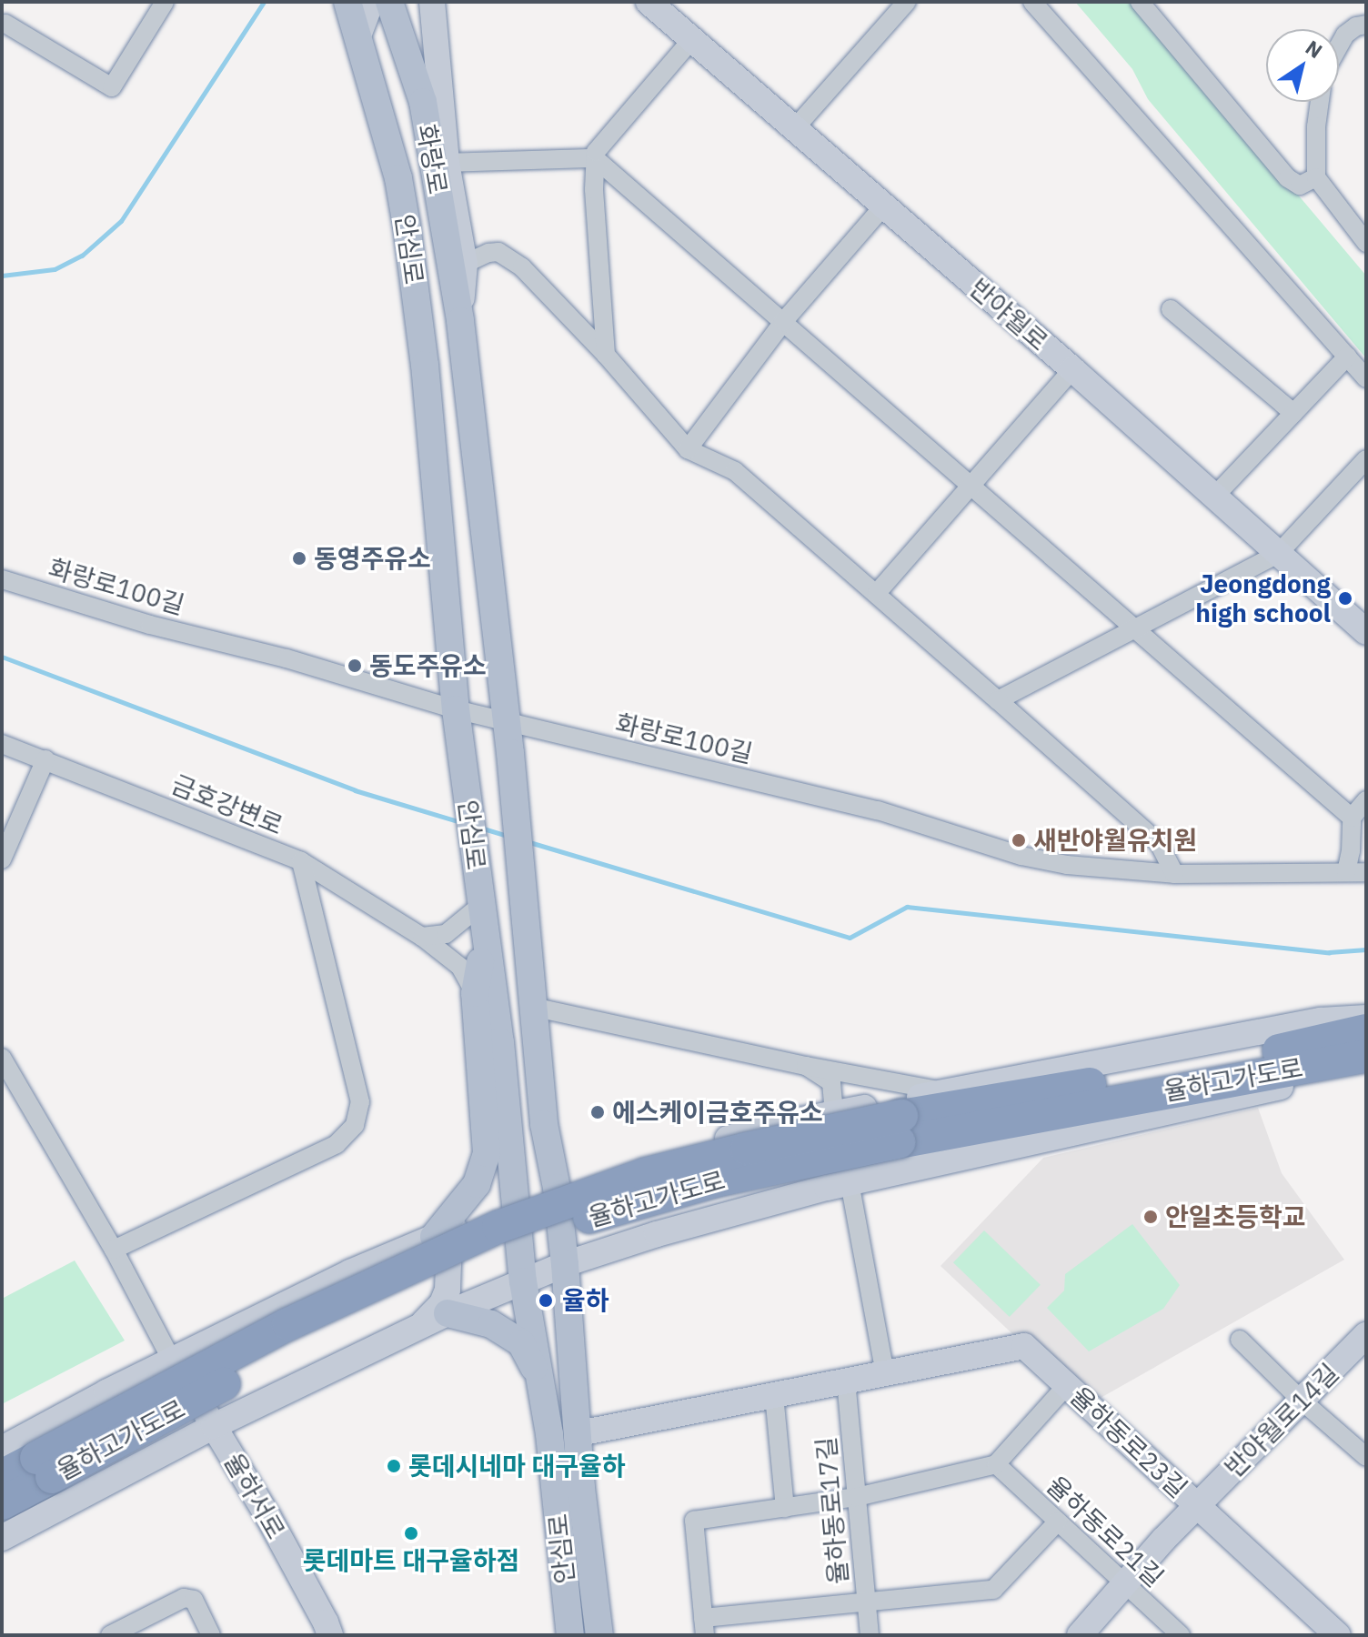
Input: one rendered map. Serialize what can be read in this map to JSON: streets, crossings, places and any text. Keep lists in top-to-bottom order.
{
  "streets": {
    "highway": ["율하고가도로"],
    "main road": [
      "화랑로",
      "안심로",
      "반야월로",
      "반야월로14길",
      "율하동로23길",
      "율하서로"
    ],
    "street": [
      "화랑로100길",
      "금호강변로",
      "율하동로17길",
      "율하동로21길"
    ]
  },
  "crossings": [
    ["화랑로", "안심로"],
    ["안심로", "화랑로100길"],
    ["안심로", "율하동로23길"],
    ["반야월로14길", "율하동로23길"],
    ["반야월로14길", "율하동로21길"],
    ["율하동로23길", "율하동로17길"]
  ],
  "places": [
    "동영주유소",
    "Jeongdong high school",
    "동도주유소",
    "새반야월유치원",
    "에스케이금호주유소",
    "안일초등학교",
    "율하",
    "롯데시네마 대구율하",
    "롯데마트 대구율하점"
  ],
  "north": "top right"
}
